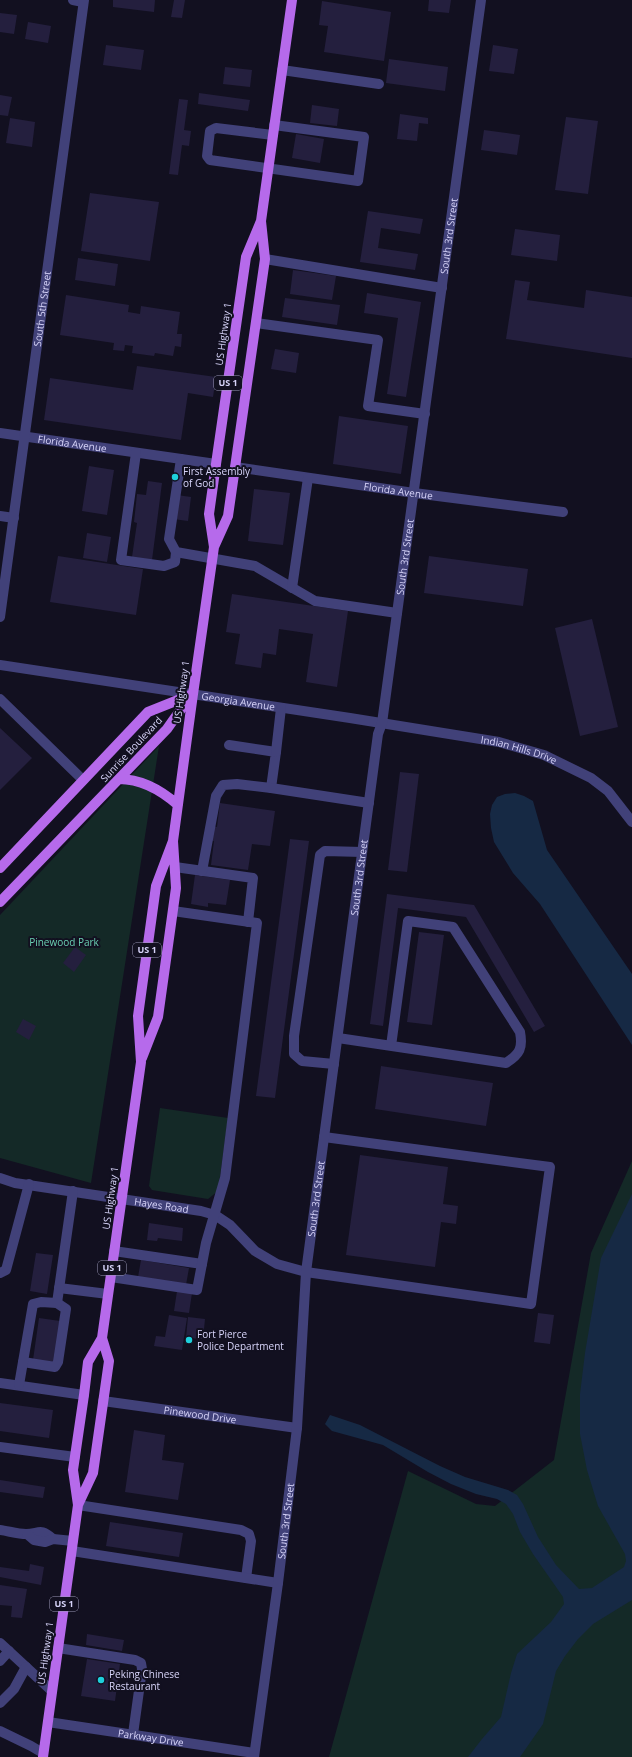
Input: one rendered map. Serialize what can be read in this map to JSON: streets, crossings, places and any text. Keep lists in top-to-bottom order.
{
  "streets": {
    "main road": ["US Highway 1", "US 1", "Sunrise Boulevard"],
    "street": [
      "South 3rd Street",
      "South 5th Street",
      "Florida Avenue",
      "Georgia Avenue",
      "Indian Hills Drive",
      "Hayes Road",
      "Pinewood Drive",
      "Parkway Drive"
    ]
  },
  "crossings": [
    ["South 3rd Street", "Florida Avenue"],
    ["South 3rd Street", "Georgia Avenue"],
    ["South 3rd Street", "Indian Hills Drive"],
    ["South 3rd Street", "Hayes Road"],
    ["South 3rd Street", "Pinewood Drive"],
    ["South 3rd Street", "Parkway Drive"],
    ["South 5th Street", "Florida Avenue"],
    ["US Highway 1", "Florida Avenue"],
    ["US Highway 1", "Georgia Avenue"],
    ["US Highway 1", "Sunrise Boulevard"],
    ["US Highway 1", "Hayes Road"],
    ["US Highway 1", "Pinewood Drive"],
    ["US Highway 1", "Parkway Drive"],
    ["Georgia Avenue", "Sunrise Boulevard"],
    ["Georgia Avenue", "Indian Hills Drive"]
  ],
  "parks": ["Pinewood Park"],
  "places": ["First Assembly of God", "Fort Pierce Police Department", "Peking Chinese Restaurant"]
}
